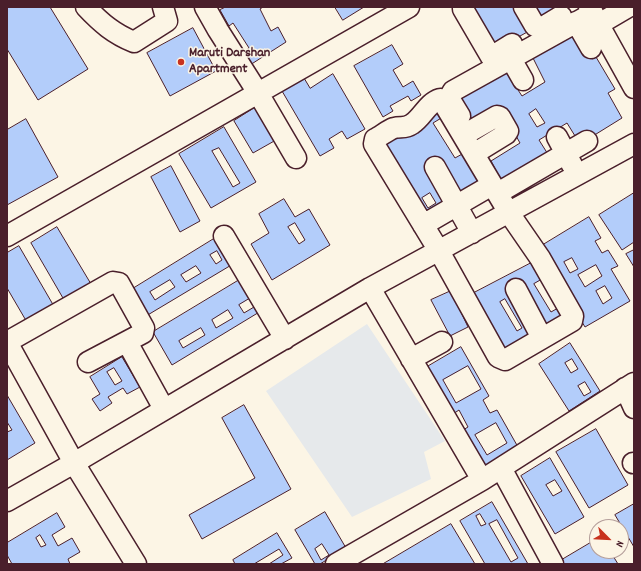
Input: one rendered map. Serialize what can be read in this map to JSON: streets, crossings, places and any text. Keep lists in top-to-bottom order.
{
  "places": ["Maruti Darshan Apartment"],
  "north": "bottom right"
}
